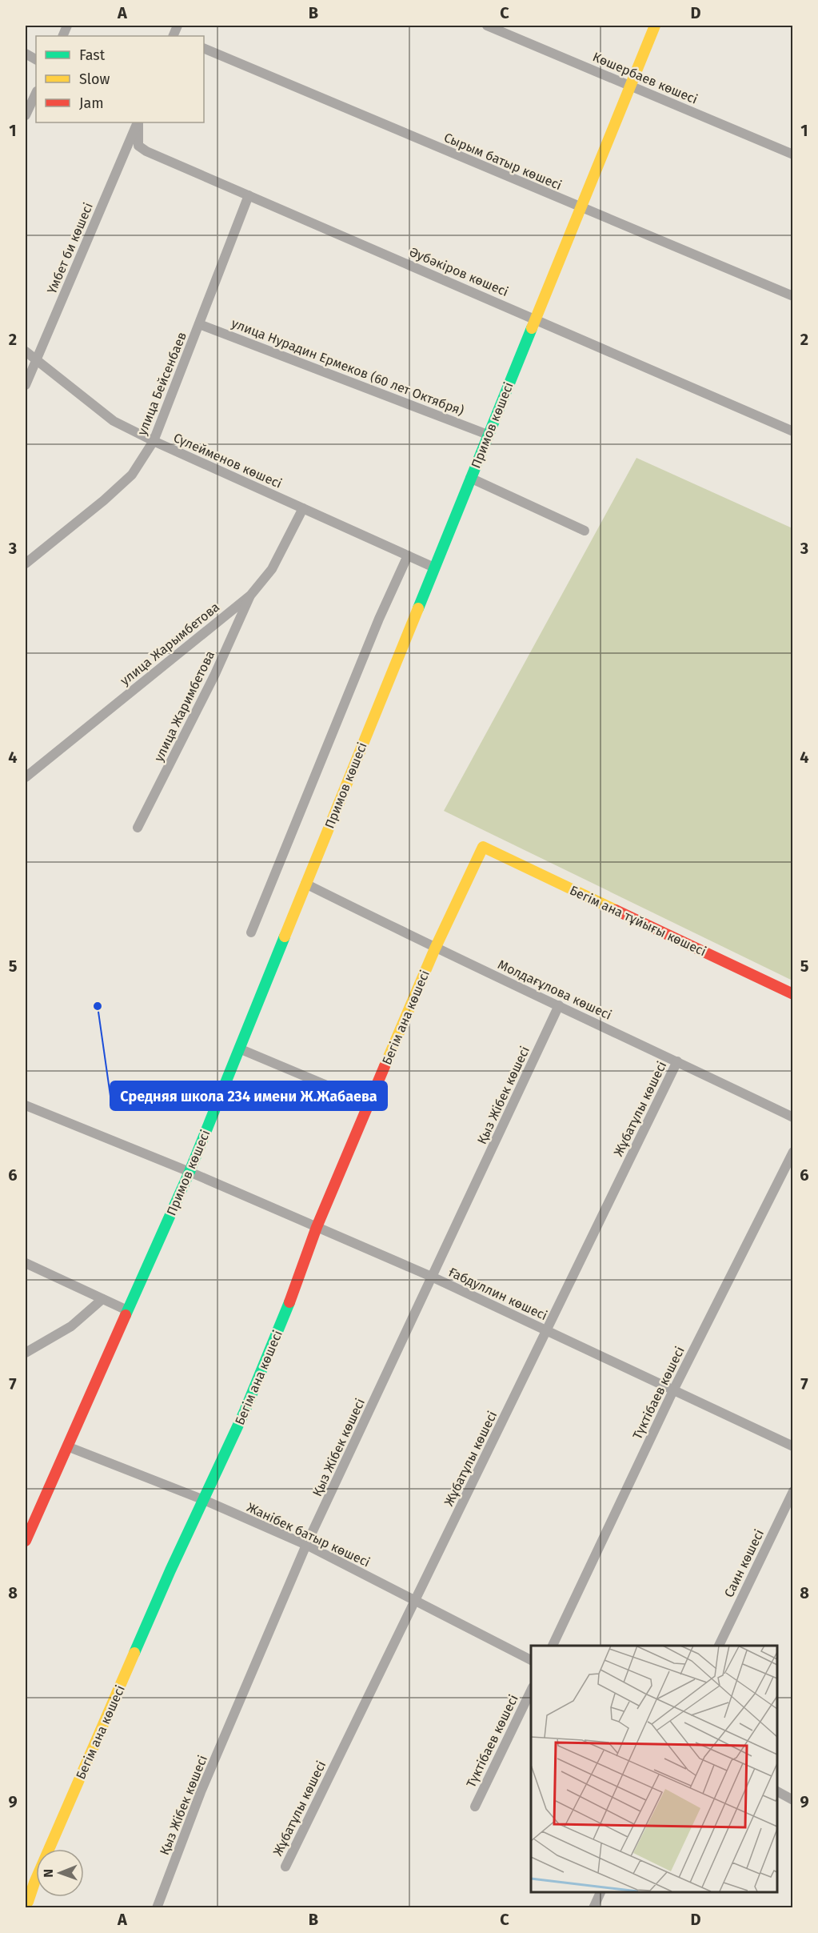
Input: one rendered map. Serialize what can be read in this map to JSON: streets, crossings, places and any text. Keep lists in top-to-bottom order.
{
  "streets": {
    "street": [
      "Көшербаев көшесі",
      "Сырым батыр көшесі",
      "Үмбет би көшесі",
      "Әубәкіров көшесі",
      "улица Нурадин Ермеков (60 лет Октября)",
      "улица Бейсенбаев",
      "Примов көшесі",
      "Сүлейменов көшесі",
      "улица Жарымбетова",
      "улица Жаримбетова",
      "Бегім ана тұйығы көшесі",
      "Молдағұлова көшесі",
      "Бегім ана көшесі",
      "Қыз Жібек көшесі",
      "Жұбатұлы көшесі",
      "Ғабдуллин көшесі",
      "Түктібаев көшесі",
      "Жанібек батыр көшесі",
      "Саин көшесі"
    ]
  },
  "crossings": [
    ["Көшербаев көшесі", "Примов көшесі"],
    ["Сырым батыр көшесі", "Примов көшесі"],
    ["Үмбет би көшесі", "Сүлейменов көшесі"],
    ["Әубәкіров көшесі", "улица Бейсенбаев"],
    ["Әубәкіров көшесі", "Примов көшесі"],
    ["улица Нурадин Ермеков (60 лет Октября)", "улица Бейсенбаев"],
    ["улица Нурадин Ермеков (60 лет Октября)", "Примов көшесі"],
    ["улица Бейсенбаев", "Сүлейменов көшесі"],
    ["Примов көшесі", "Сүлейменов көшесі"],
    ["Примов көшесі", "Молдағұлова көшесі"],
    ["Примов көшесі", "Ғабдуллин көшесі"],
    ["Примов көшесі", "Жанібек батыр көшесі"],
    ["Сүлейменов көшесі", "улица Жарымбетова"],
    ["улица Жарымбетова", "улица Жаримбетова"],
    ["Бегім ана тұйығы көшесі", "Бегім ана көшесі"],
    ["Молдағұлова көшесі", "Бегім ана көшесі"],
    ["Молдағұлова көшесі", "Қыз Жібек көшесі"],
    ["Молдағұлова көшесі", "Жұбатұлы көшесі"],
    ["Бегім ана көшесі", "Ғабдуллин көшесі"],
    ["Бегім ана көшесі", "Жанібек батыр көшесі"],
    ["Қыз Жібек көшесі", "Ғабдуллин көшесі"],
    ["Қыз Жібек көшесі", "Жанібек батыр көшесі"],
    ["Жұбатұлы көшесі", "Ғабдуллин көшесі"],
    ["Жұбатұлы көшесі", "Жанібек батыр көшесі"],
    ["Ғабдуллин көшесі", "Түктібаев көшесі"]
  ],
  "places": ["Средняя школа 234 имени Ж.Жабаева"],
  "legend": ["Fast", "Slow", "Jam"],
  "north": "left",
  "grid": {
    "columns": [
      "A",
      "B",
      "C",
      "D"
    ],
    "rows": [
      "1",
      "2",
      "3",
      "4",
      "5",
      "6",
      "7",
      "8",
      "9"
    ]
  }
}
